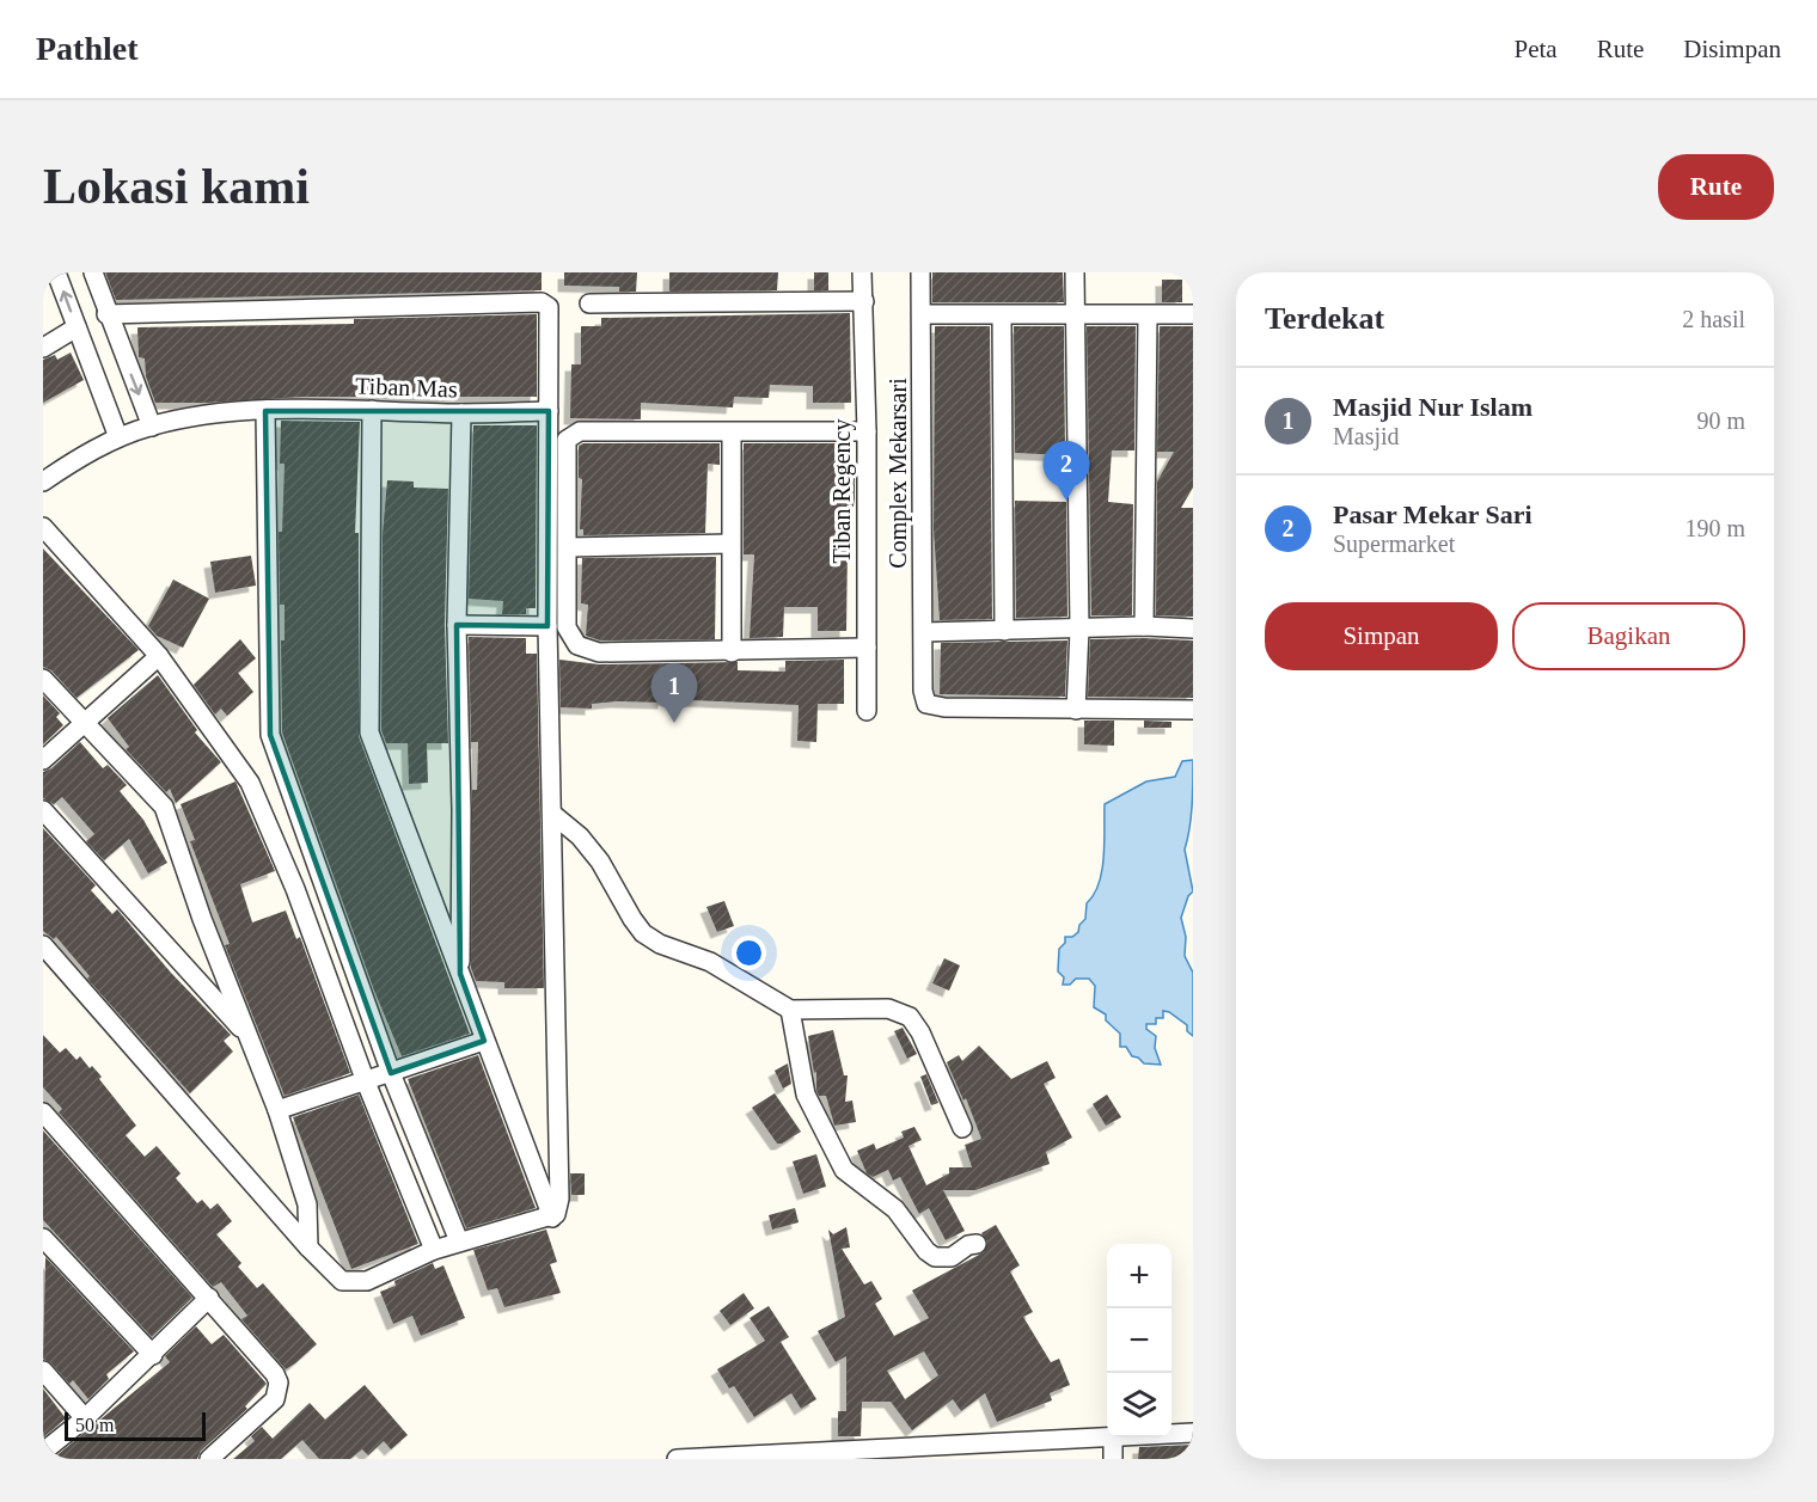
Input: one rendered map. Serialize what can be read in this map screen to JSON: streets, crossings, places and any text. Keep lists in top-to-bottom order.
{
  "streets": {
    "street": ["Tiban Mas", "Complex Mekarsari", "Tiban Regency"]
  },
  "scale_bar": "50 m",
  "page": {
    "header": "Pathlet",
    "nav": ["Peta", "Rute", "Disimpan"],
    "buttons": [
      "Rute",
      ["Simpan", "Bagikan"]
    ],
    "title": "Lokasi kami",
    "heading": ["Terdekat", "2 hasil"],
    "list": [
      {
        "mark": "1",
        "name": "Masjid Nur Islam",
        "note": "Masjid",
        "value": "90 m"
      },
      {
        "mark": "2",
        "name": "Pasar Mekar Sari",
        "note": "Supermarket",
        "value": "190 m"
      }
    ],
    "pins": ["2", "1"],
    "map_buttons": ["+", "−"],
    "scale": "50 m"
  }
}
